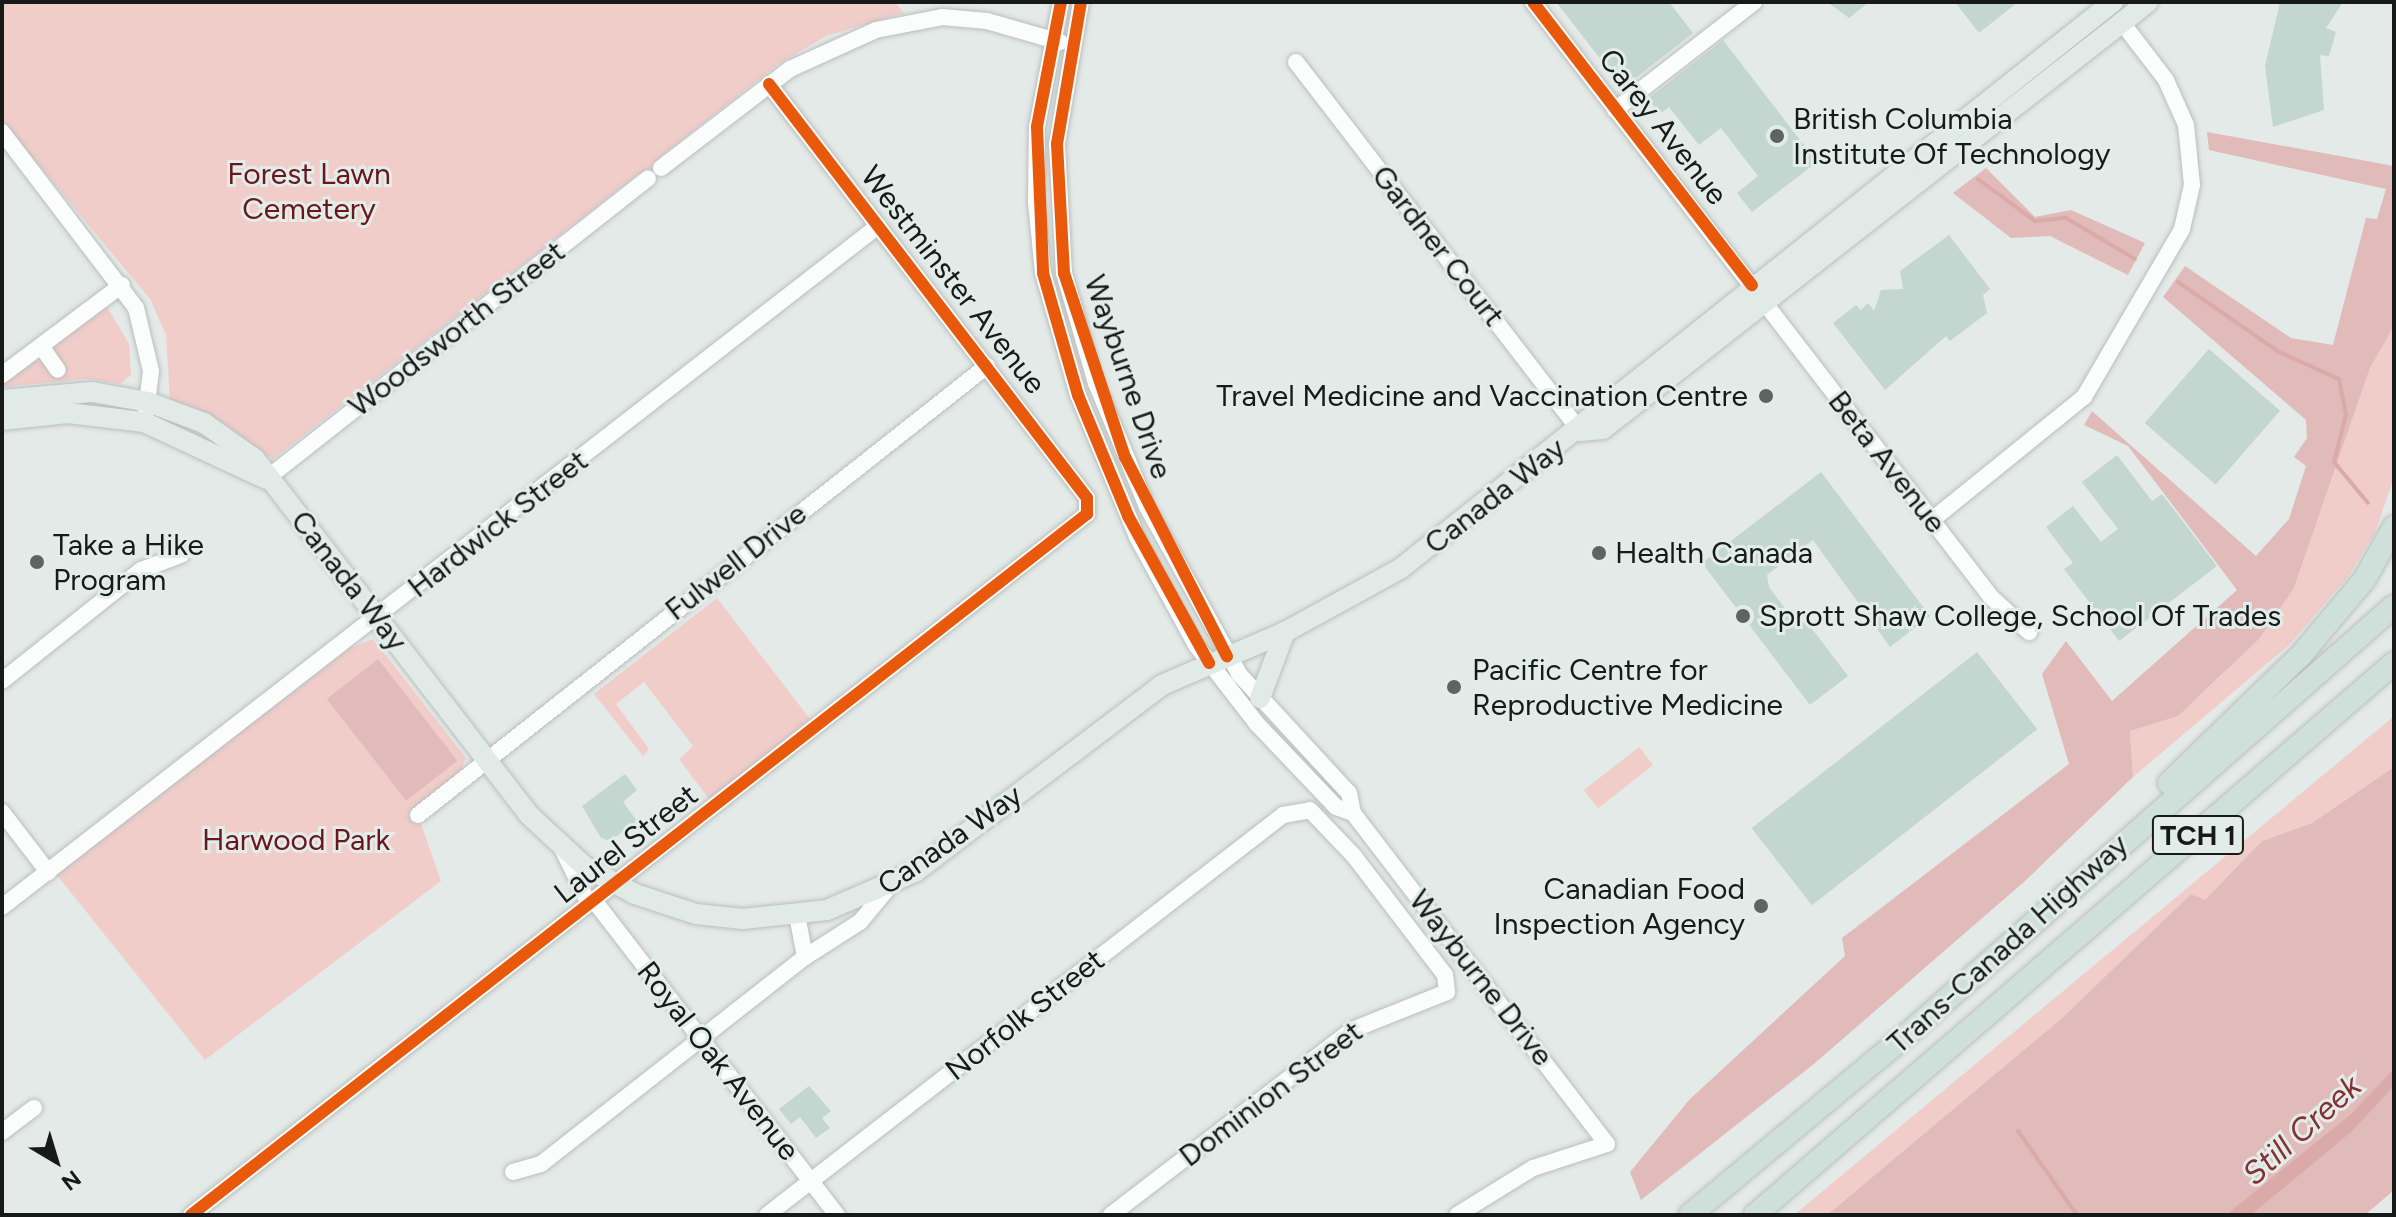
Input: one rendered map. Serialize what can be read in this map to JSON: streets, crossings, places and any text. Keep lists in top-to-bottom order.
{
  "streets": {
    "highway": ["TCH 1", "Trans-Canada Highway"],
    "main road": ["Canada Way"],
    "street": [
      "Carey Avenue",
      "Gardner Court",
      "Westminster Avenue",
      "Woodsworth Street",
      "Wayburne Drive",
      "Beta Avenue",
      "Hardwick Street",
      "Fulwell Drive",
      "Laurel Street",
      "Norfolk Street",
      "Royal Oak Avenue",
      "Dominion Street"
    ]
  },
  "crossings": [
    ["Carey Avenue", "Beta Avenue"],
    ["Carey Avenue", "Canada Way"],
    ["Gardner Court", "Canada Way"],
    ["Westminster Avenue", "Woodsworth Street"],
    ["Westminster Avenue", "Hardwick Street"],
    ["Westminster Avenue", "Fulwell Drive"],
    ["Westminster Avenue", "Laurel Street"],
    ["Woodsworth Street", "Wayburne Drive"],
    ["Woodsworth Street", "Canada Way"],
    ["Wayburne Drive", "Canada Way"],
    ["Beta Avenue", "Canada Way"],
    ["Canada Way", "Hardwick Street"],
    ["Canada Way", "Fulwell Drive"],
    ["Canada Way", "Laurel Street"],
    ["Canada Way", "Royal Oak Avenue"],
    ["Laurel Street", "Royal Oak Avenue"],
    ["Norfolk Street", "Royal Oak Avenue"],
    ["Norfolk Street", "Dominion Street"]
  ],
  "water": ["Still Creek"],
  "parks": ["Forest Lawn Cemetery", "Harwood Park"],
  "places": [
    "British Columbia Institute Of Technology",
    "Travel Medicine and Vaccination Centre",
    "Health Canada",
    "Take a Hike Program",
    "Sprott Shaw College, School Of Trades",
    "Pacific Centre for Reproductive Medicine",
    "Canadian Food Inspection Agency"
  ],
  "north": "bottom right"
}
